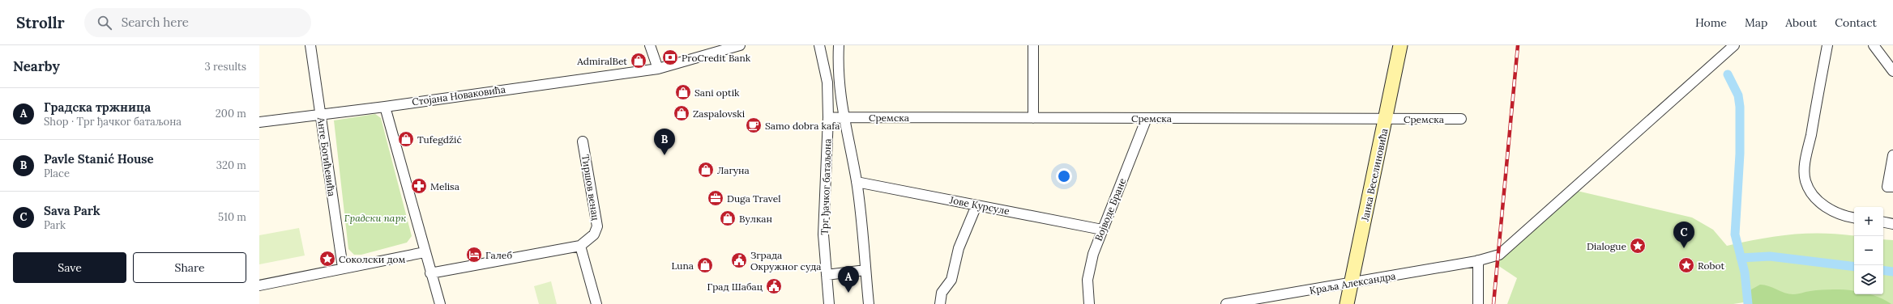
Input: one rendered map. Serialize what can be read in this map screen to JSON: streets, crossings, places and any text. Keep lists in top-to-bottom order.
{
  "streets": {
    "main road": ["Јанка Веселиновића"],
    "street": [
      "Стојана Новаковића",
      "Сремска",
      "Анте Богићевића",
      "Трг ђачког батаљона",
      "Тиршов венац",
      "Јове Курсуле",
      "Војводе Бране",
      "Краља Александра"
    ]
  },
  "crossings": [
    ["Стојана Новаковића", "Анте Богићевића"],
    ["Сремска", "Јанка Веселиновића"],
    ["Сремска", "Трг ђачког батаљона"],
    ["Сремска", "Војводе Бране"],
    ["Јанка Веселиновића", "Краља Александра"],
    ["Трг ђачког батаљона", "Јове Курсуле"],
    ["Јове Курсуле", "Војводе Бране"]
  ],
  "parks": ["Градски парк"],
  "places": {
    "bank": ["ProCredit Bank"],
    "shop": [
      "AdmiralBet",
      "Sani optik",
      "Zaspalovski",
      "Tufegdžić",
      "Лагуна",
      "Вулкан",
      "Luna"
    ],
    "cafe": ["Samo dobra kafa"],
    "pharmacy": ["Melisa"],
    "office": ["Duga Travel"],
    "place": ["Dialogue", "Соколски дом", "Robot"],
    "hotel": ["Галеб"],
    "public building": ["Зграда Окружног суда", "Град Шабац"]
  },
  "page": {
    "header": "Strollr",
    "search": "Search here",
    "nav": [
      "Home",
      "Map",
      "About",
      "Contact"
    ],
    "heading": ["Nearby", "3 results"],
    "list": [
      {
        "mark": "A",
        "name": "Градска тржница",
        "note": "Shop · Трг ђачког батаљона",
        "value": "200 m"
      },
      {
        "mark": "B",
        "name": "Pavle Stanić House",
        "note": "Place",
        "value": "320 m"
      },
      {
        "mark": "C",
        "name": "Sava Park",
        "note": "Park",
        "value": "510 m"
      }
    ],
    "pins": ["B", "C", "A"],
    "map_buttons": ["+", "−"],
    "buttons": ["Save", "Share"]
  }
}
